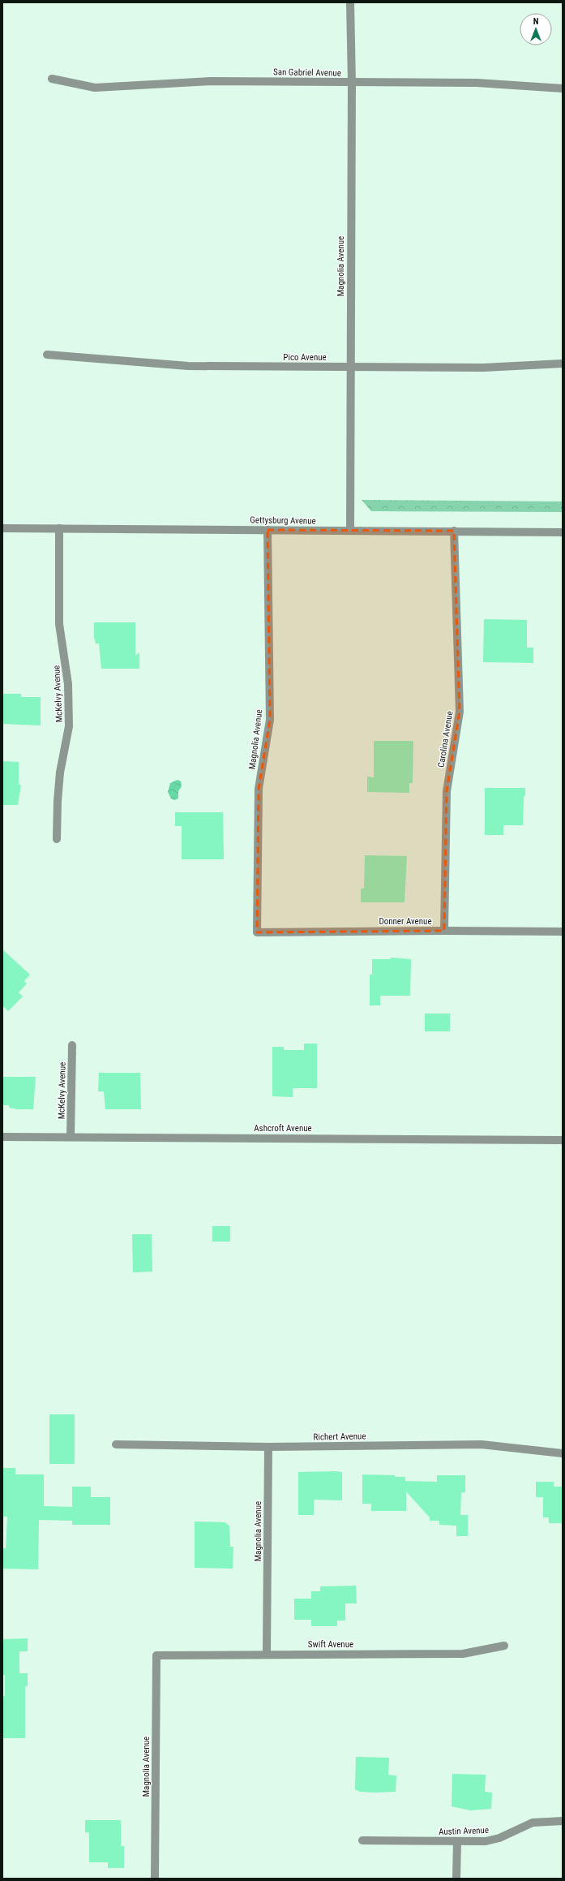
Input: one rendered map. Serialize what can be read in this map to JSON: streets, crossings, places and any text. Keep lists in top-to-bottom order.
{
  "streets": {
    "street": [
      "San Gabriel Avenue",
      "Magnolia Avenue",
      "Pico Avenue",
      "Gettysburg Avenue",
      "McKelvy Avenue",
      "Carolina Avenue",
      "Donner Avenue",
      "Ashcroft Avenue",
      "Richert Avenue",
      "Swift Avenue",
      "Austin Avenue"
    ]
  },
  "crossings": [
    ["San Gabriel Avenue", "Magnolia Avenue"],
    ["Magnolia Avenue", "Pico Avenue"],
    ["Magnolia Avenue", "Gettysburg Avenue"],
    ["Magnolia Avenue", "Donner Avenue"],
    ["Magnolia Avenue", "Richert Avenue"],
    ["Magnolia Avenue", "Swift Avenue"],
    ["Gettysburg Avenue", "McKelvy Avenue"],
    ["Gettysburg Avenue", "Carolina Avenue"],
    ["McKelvy Avenue", "Ashcroft Avenue"],
    ["Carolina Avenue", "Donner Avenue"]
  ],
  "north": "top"
}
